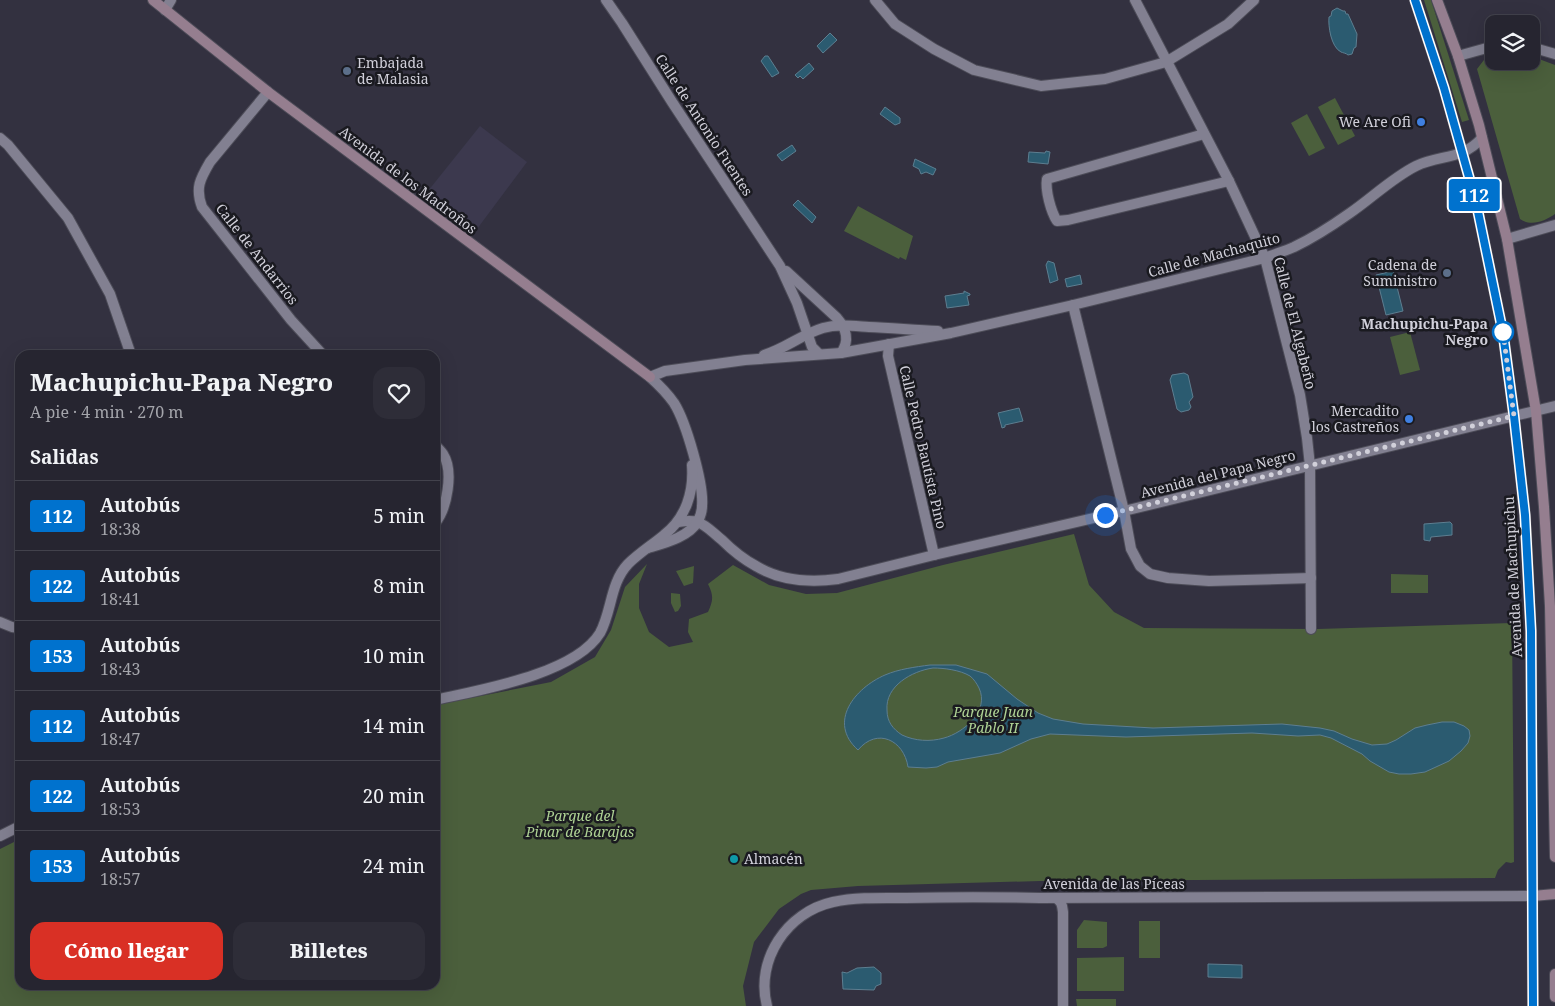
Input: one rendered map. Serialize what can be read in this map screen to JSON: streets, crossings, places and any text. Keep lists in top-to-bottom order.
{
  "streets": {
    "street": [
      "Calle de Antonio Fuentes",
      "Avenida de los Madroños",
      "Calle de Andarrios",
      "Calle de Machaquito",
      "Calle de El Algabeño",
      "Calle Pedro Bautista Pino",
      "Avenida del Papa Negro",
      "Avenida de Machupichu",
      "Avenida de las Píceas"
    ]
  },
  "crossings": [
    ["Calle de Antonio Fuentes", "Calle de Machaquito"],
    ["Avenida de los Madroños", "Calle de Andarrios"],
    ["Avenida de los Madroños", "Calle de Machaquito"],
    ["Calle de Machaquito", "Calle de El Algabeño"],
    ["Calle de Machaquito", "Calle Pedro Bautista Pino"],
    ["Calle de Machaquito", "Avenida de Machupichu"],
    ["Calle de El Algabeño", "Avenida del Papa Negro"],
    ["Calle Pedro Bautista Pino", "Avenida del Papa Negro"],
    ["Avenida del Papa Negro", "Avenida de Machupichu"],
    ["Avenida de Machupichu", "Avenida de las Píceas"]
  ],
  "parks": ["Parque Juan Pablo II", "Parque del Pinar de Barajas"],
  "places": [
    "Embajada de Malasia",
    "We Are Ofi",
    "Cadena de Suministro",
    "Machupichu-Papa Negro",
    "Mercadito los Castreños",
    "Almacén"
  ],
  "lines": ["bus line 112"],
  "page": {
    "on_map": "112",
    "heading": [
      ["Machupichu-Papa Negro", "A pie · 4 min · 270 m"],
      "Salidas"
    ],
    "list": [
      {
        "mark": "112",
        "name": "Autobús",
        "note": "18:38",
        "value": "5 min"
      },
      {
        "mark": "122",
        "name": "Autobús",
        "note": "18:41",
        "value": "8 min"
      },
      {
        "mark": "153",
        "name": "Autobús",
        "note": "18:43",
        "value": "10 min"
      },
      {
        "mark": "112",
        "name": "Autobús",
        "note": "18:47",
        "value": "14 min"
      },
      {
        "mark": "122",
        "name": "Autobús",
        "note": "18:53",
        "value": "20 min"
      },
      {
        "mark": "153",
        "name": "Autobús",
        "note": "18:57",
        "value": "24 min"
      }
    ],
    "buttons": ["Cómo llegar", "Billetes"]
  }
}
